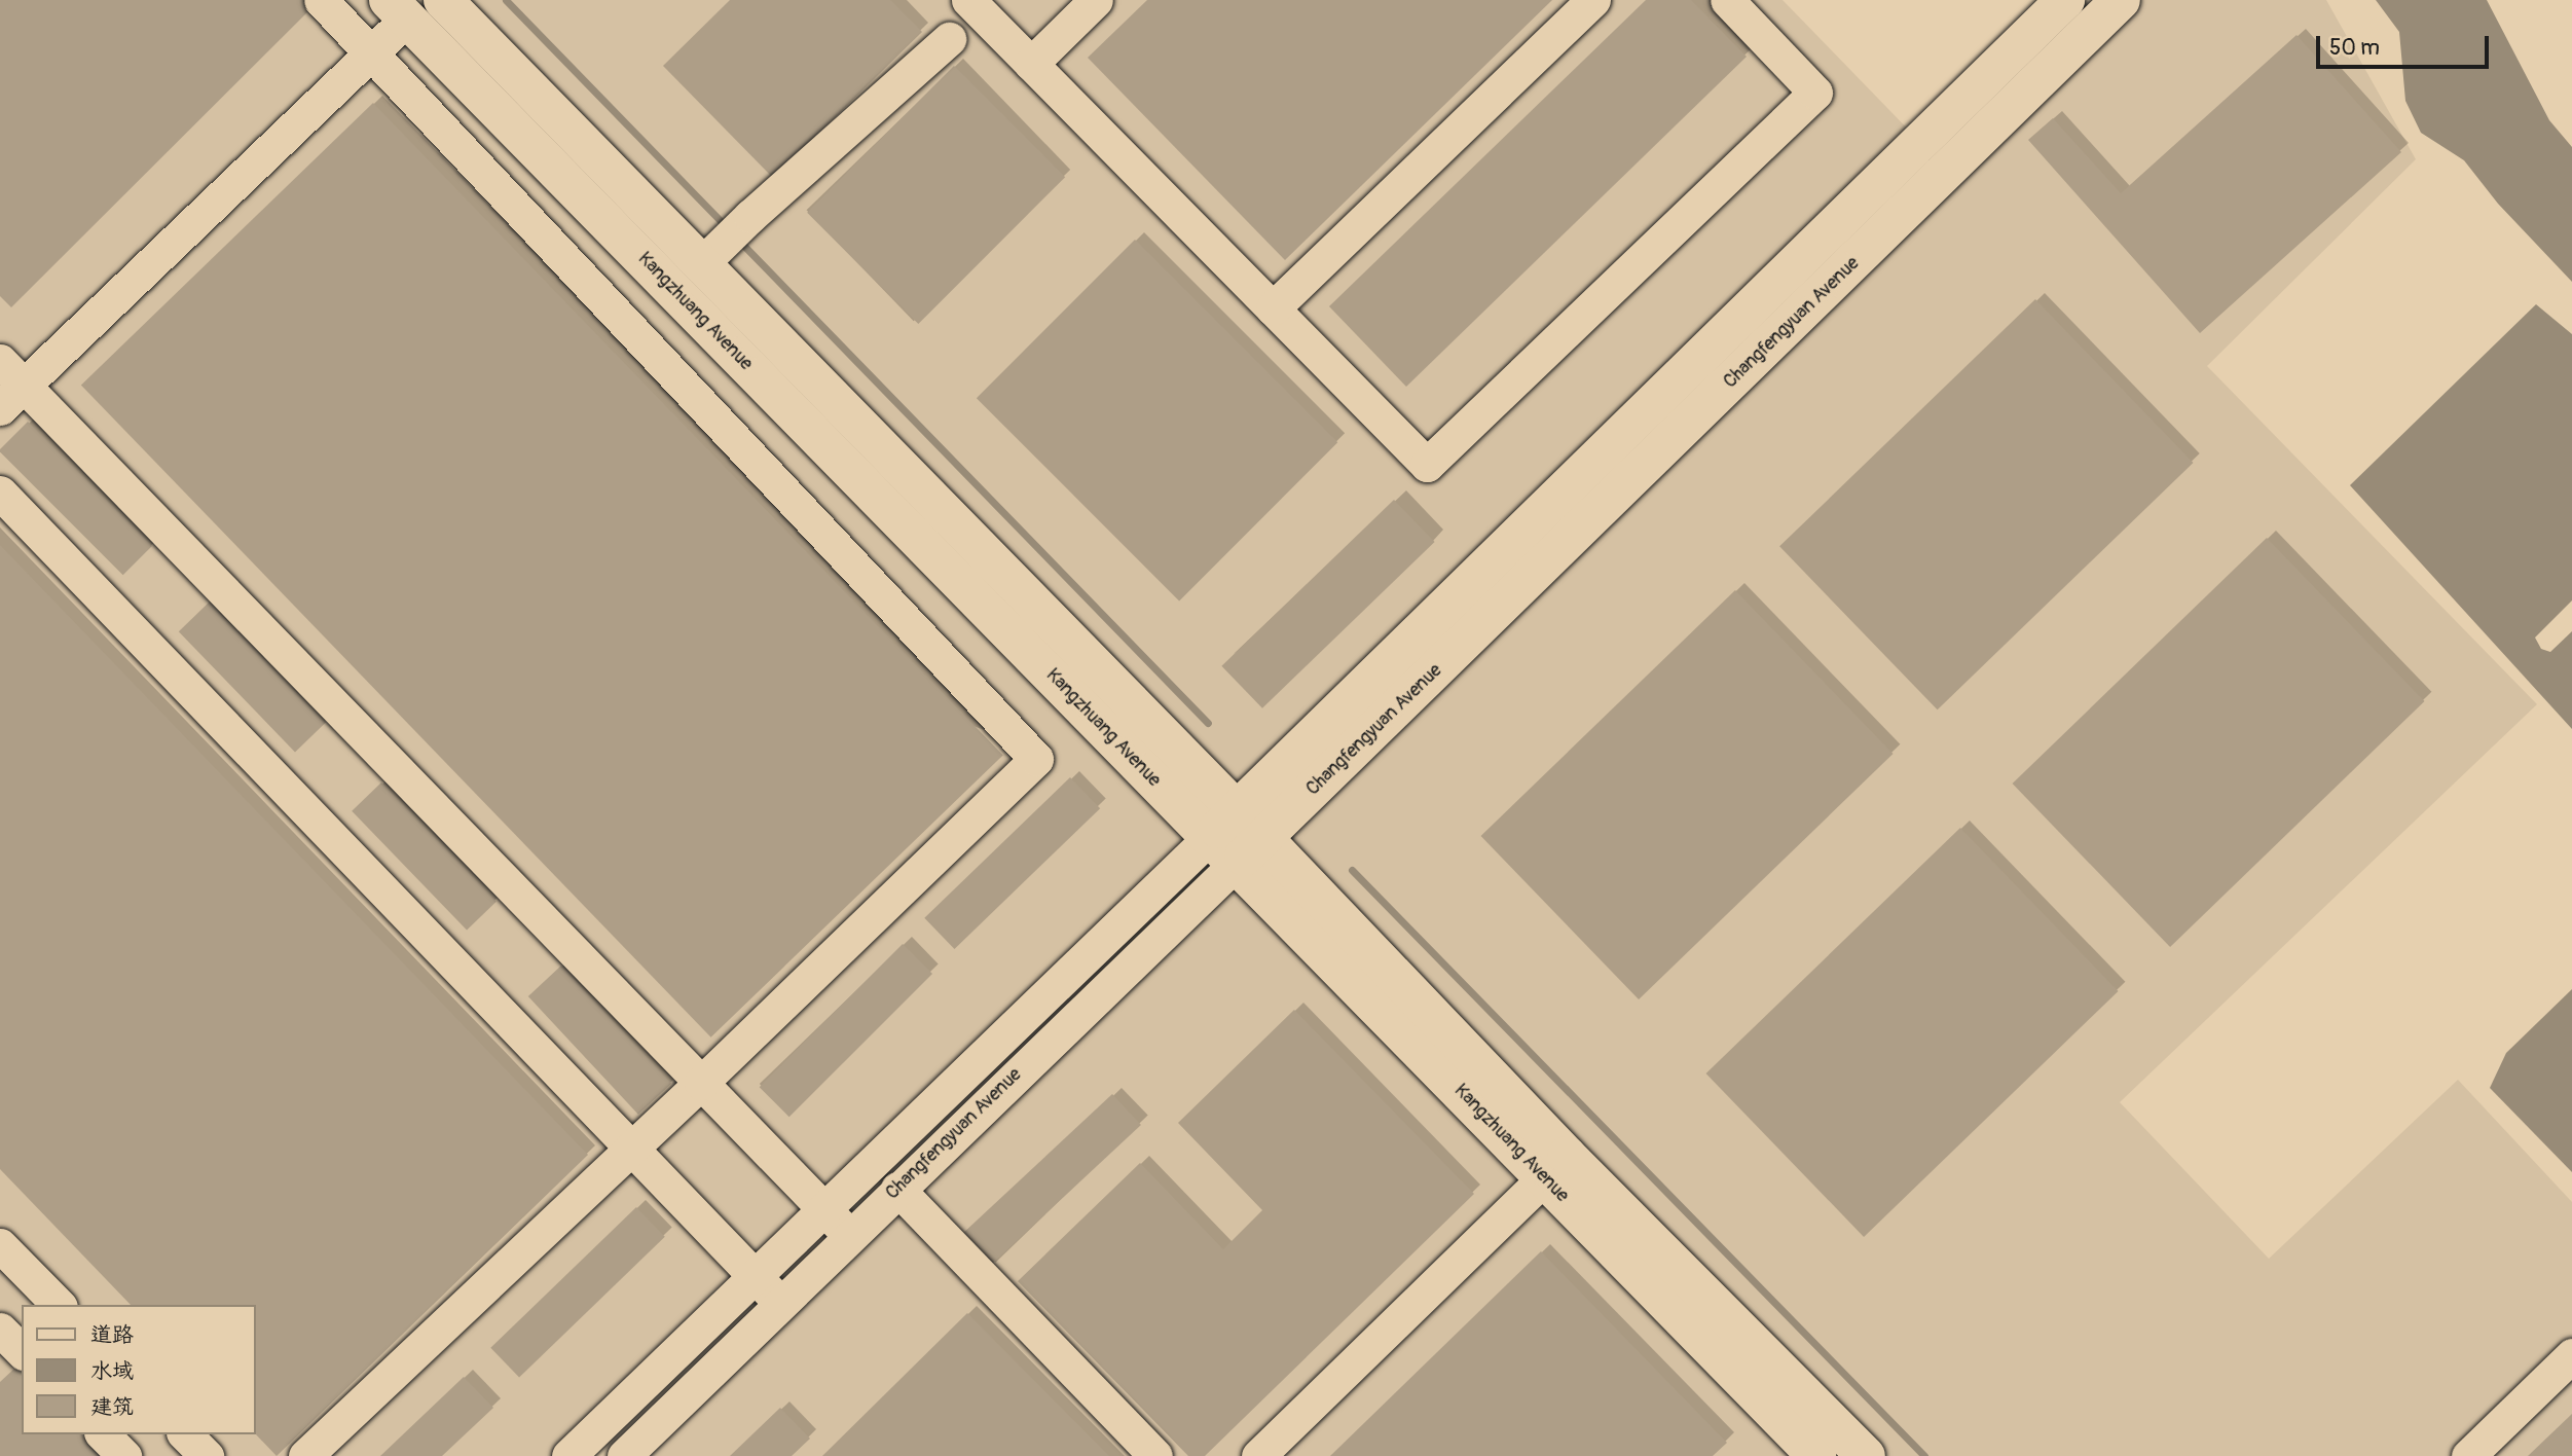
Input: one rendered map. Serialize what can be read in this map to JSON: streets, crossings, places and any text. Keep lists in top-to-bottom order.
{
  "streets": {
    "main road": ["Kangzhuang Avenue", "Changfengyuan Avenue"]
  },
  "crossings": [
    ["Kangzhuang Avenue", "Changfengyuan Avenue"]
  ],
  "legend": ["道路", "水域", "建筑"],
  "scale_bar": "50 m"
}
